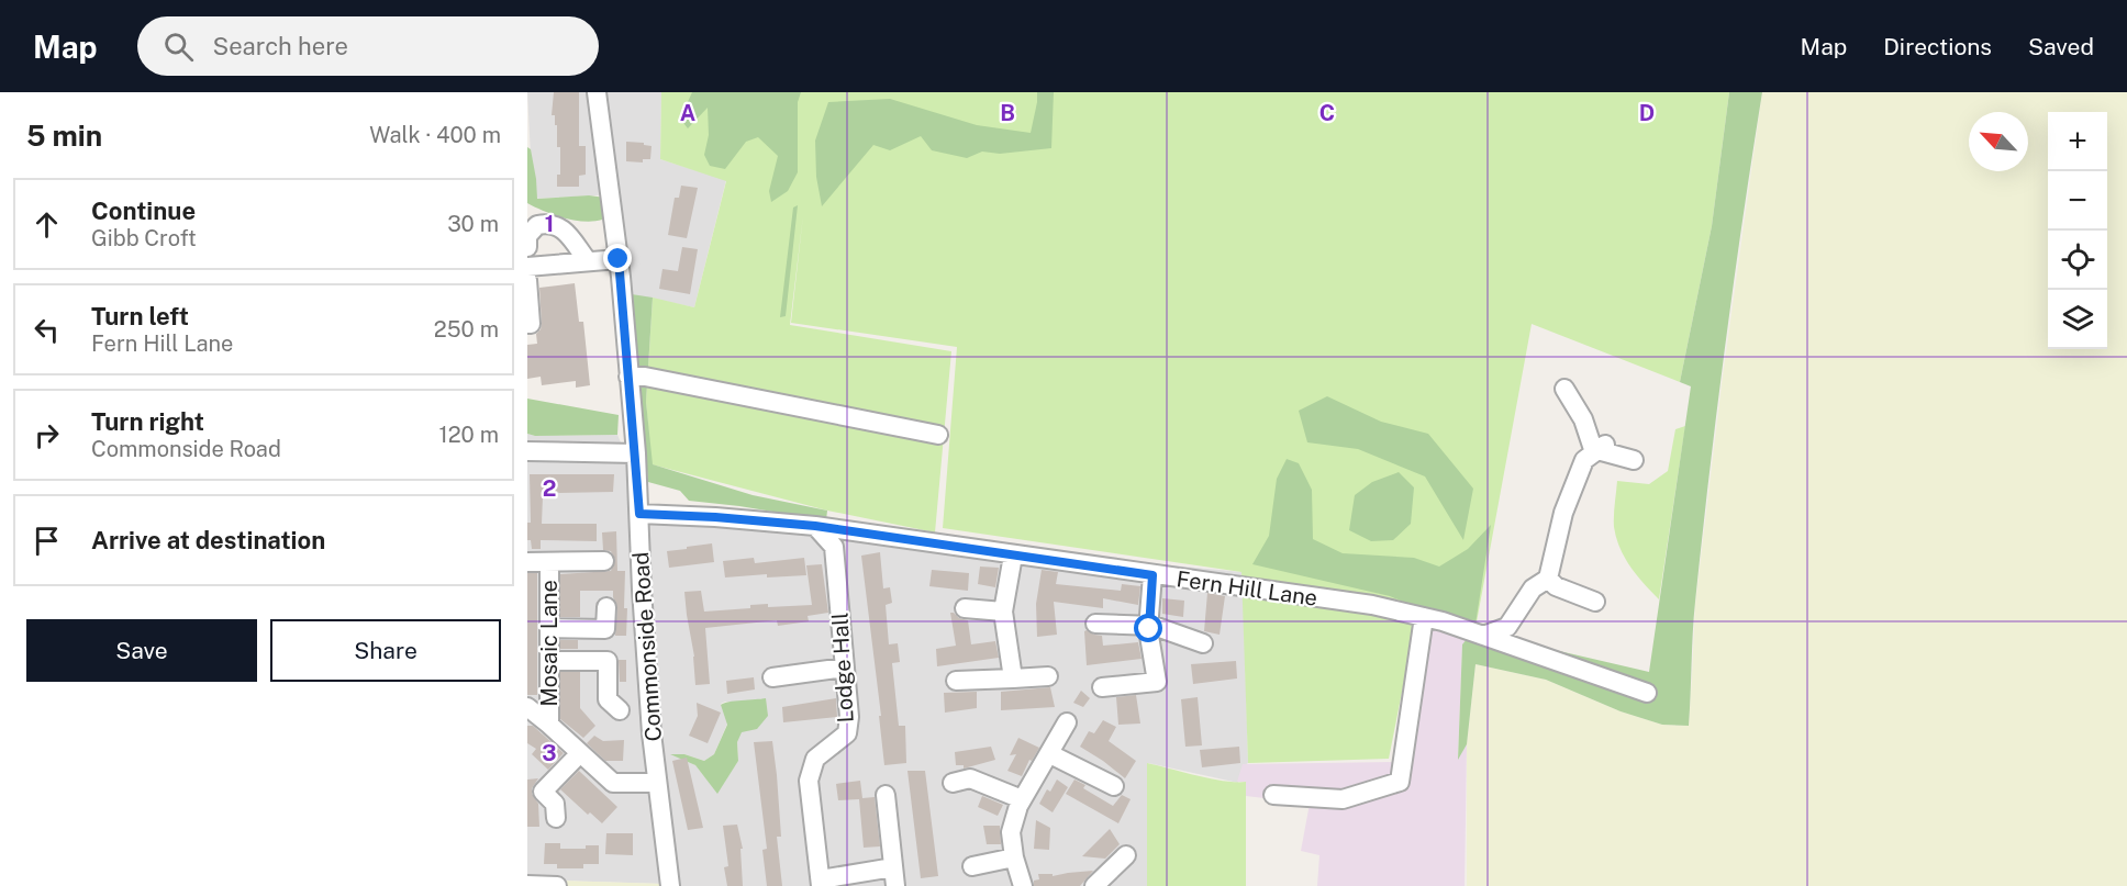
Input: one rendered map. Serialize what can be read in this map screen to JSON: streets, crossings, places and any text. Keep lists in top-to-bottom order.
{
  "streets": {
    "street": [
      "Fern Hill Lane",
      "Mosaic Lane",
      "Commonside Road",
      "Lodge Hall"
    ]
  },
  "crossings": [
    ["Fern Hill Lane", "Commonside Road"],
    ["Fern Hill Lane", "Lodge Hall"]
  ],
  "north": "top left",
  "page": {
    "header": "Map",
    "search": "Search here",
    "nav": ["Map", "Directions", "Saved"],
    "heading": ["5 min", "Walk · 400 m"],
    "map_buttons": ["+", "−"],
    "list": [
      ["Continue", "Gibb Croft", "30 m"],
      ["Turn left", "Fern Hill Lane", "250 m"],
      ["Turn right", "Commonside Road", "120 m"],
      "Arrive at destination"
    ],
    "buttons": ["Save", "Share"]
  },
  "grid": {
    "columns": [
      "A",
      "B",
      "C",
      "D"
    ],
    "rows": ["1", "2", "3"]
  }
}
